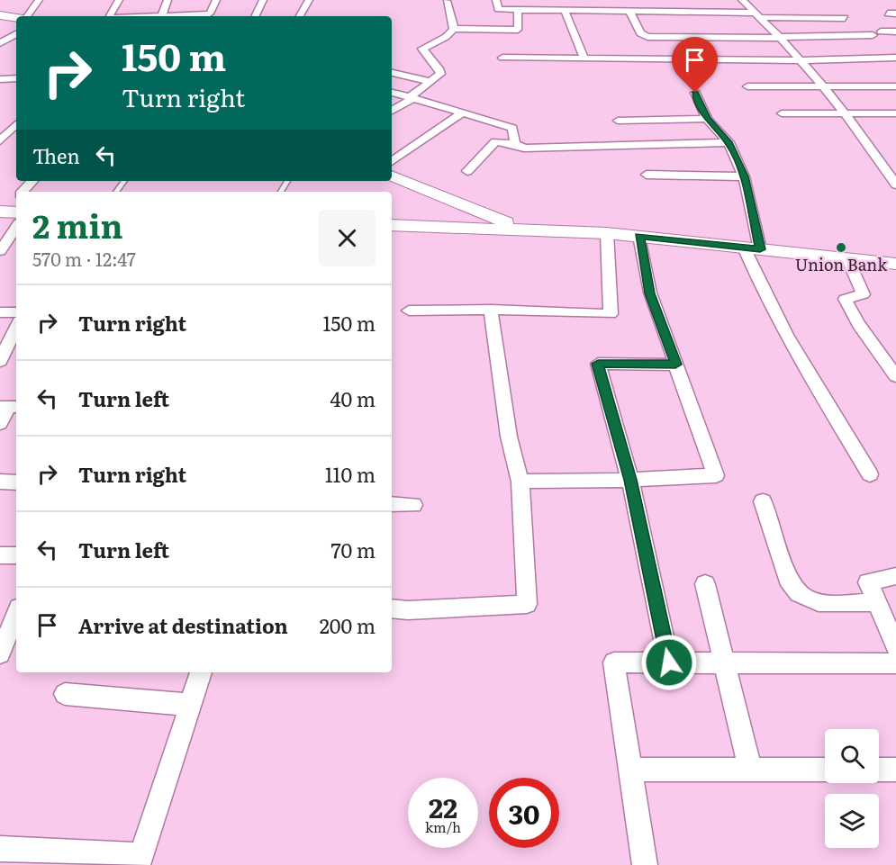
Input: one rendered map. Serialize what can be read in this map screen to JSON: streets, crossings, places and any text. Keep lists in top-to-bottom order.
{
  "places": ["Union Bank"],
  "page": {
    "turn": ["150 m", "Turn right"],
    "then": "Then",
    "heading": ["2 min", "570 m · 12:47"],
    "list": [
      {
        "name": "Turn right",
        "value": "150 m"
      },
      {
        "name": "Turn left",
        "value": "40 m"
      },
      {
        "name": "Turn right",
        "value": "110 m"
      },
      {
        "name": "Turn left",
        "value": "70 m"
      },
      {
        "name": "Arrive at destination",
        "value": "200 m"
      }
    ],
    "speed": "22 km/h",
    "limit": "30"
  }
}
